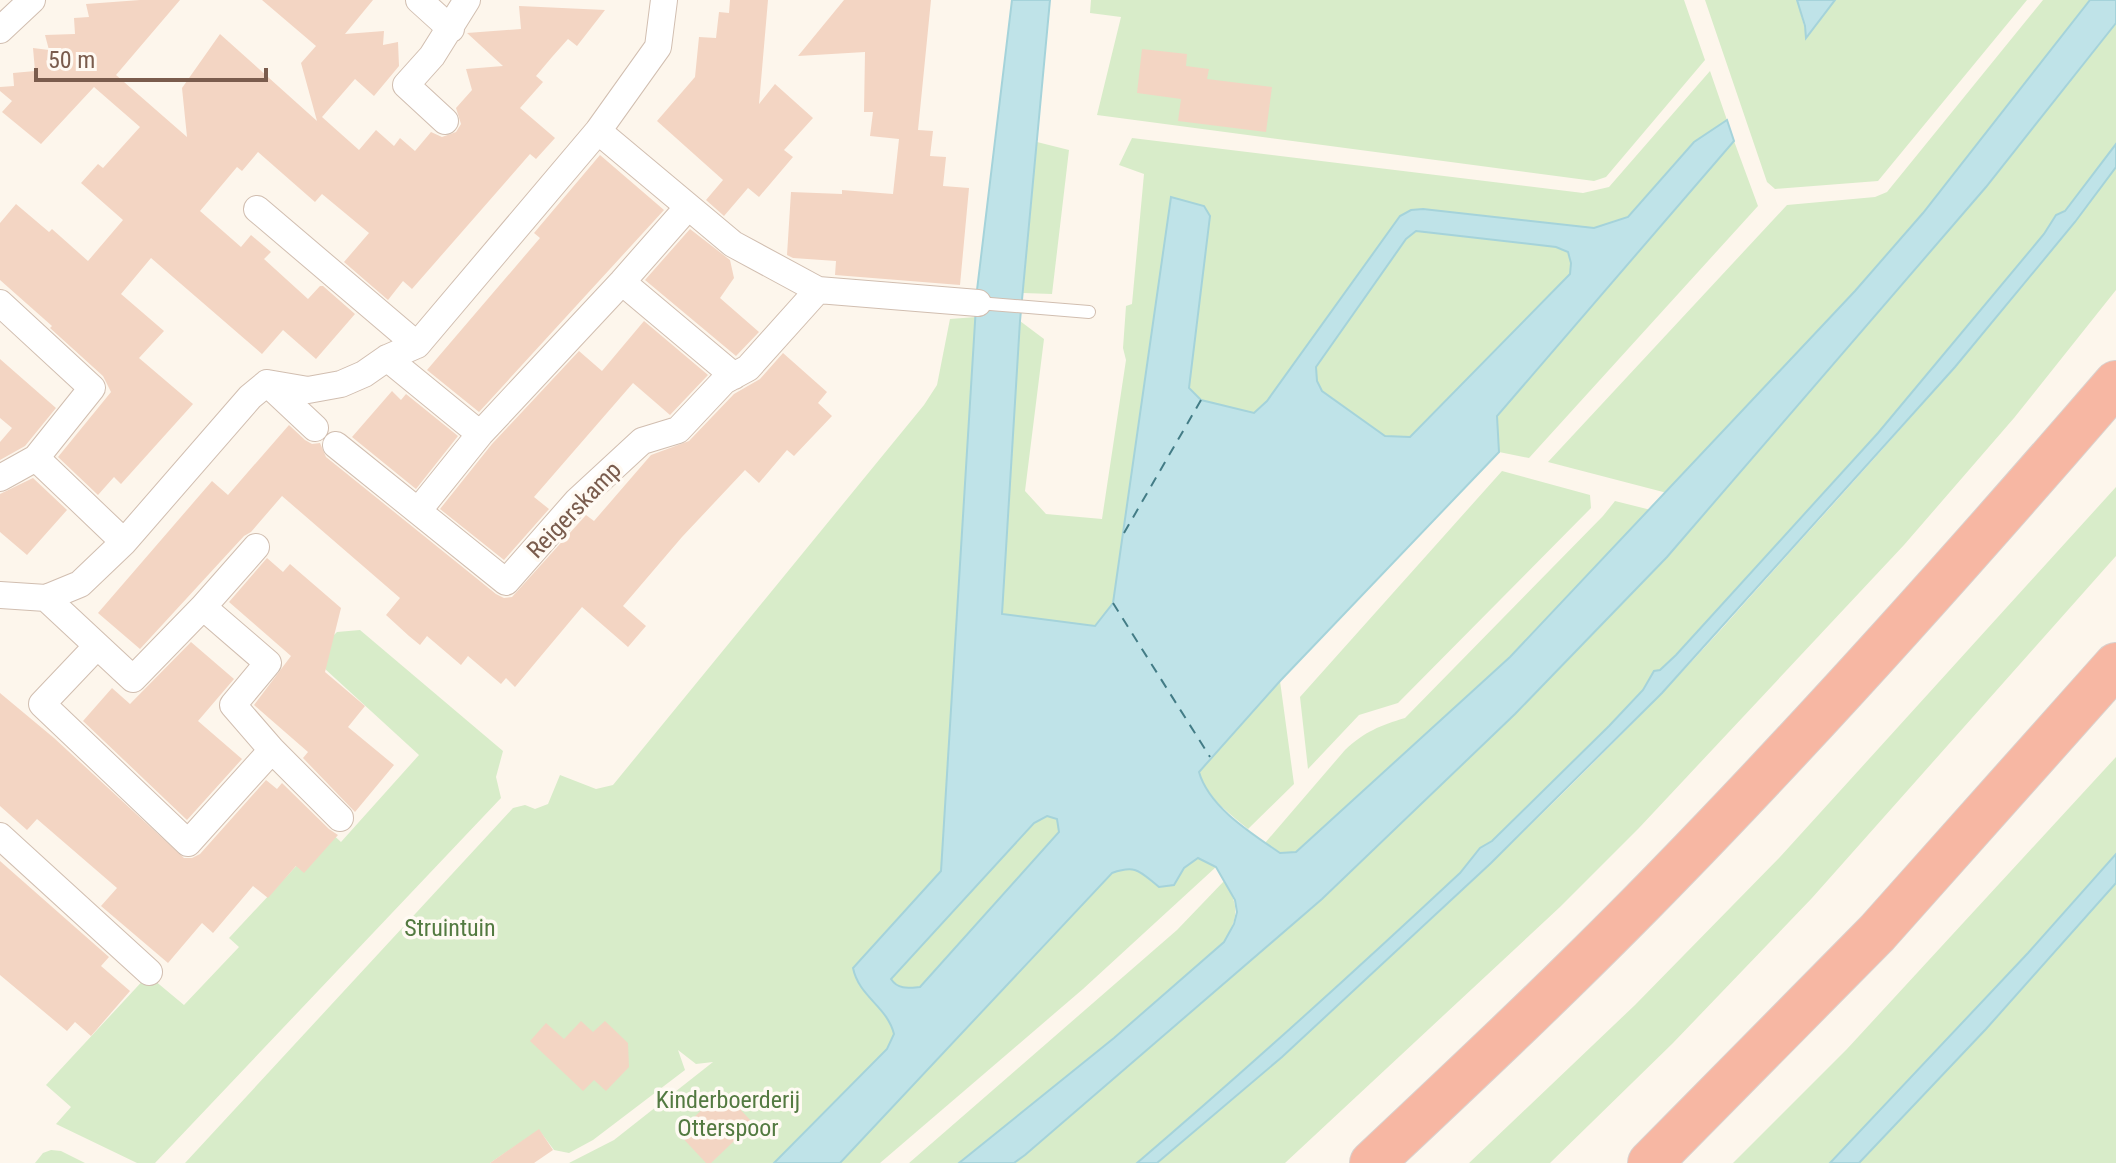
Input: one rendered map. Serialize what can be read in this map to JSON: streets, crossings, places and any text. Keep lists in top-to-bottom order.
{
  "streets": {
    "street": ["Reigerskamp"]
  },
  "parks": ["Struintuin", "Kinderboerderij Otterspoor"],
  "scale_bar": "50 m"
}
